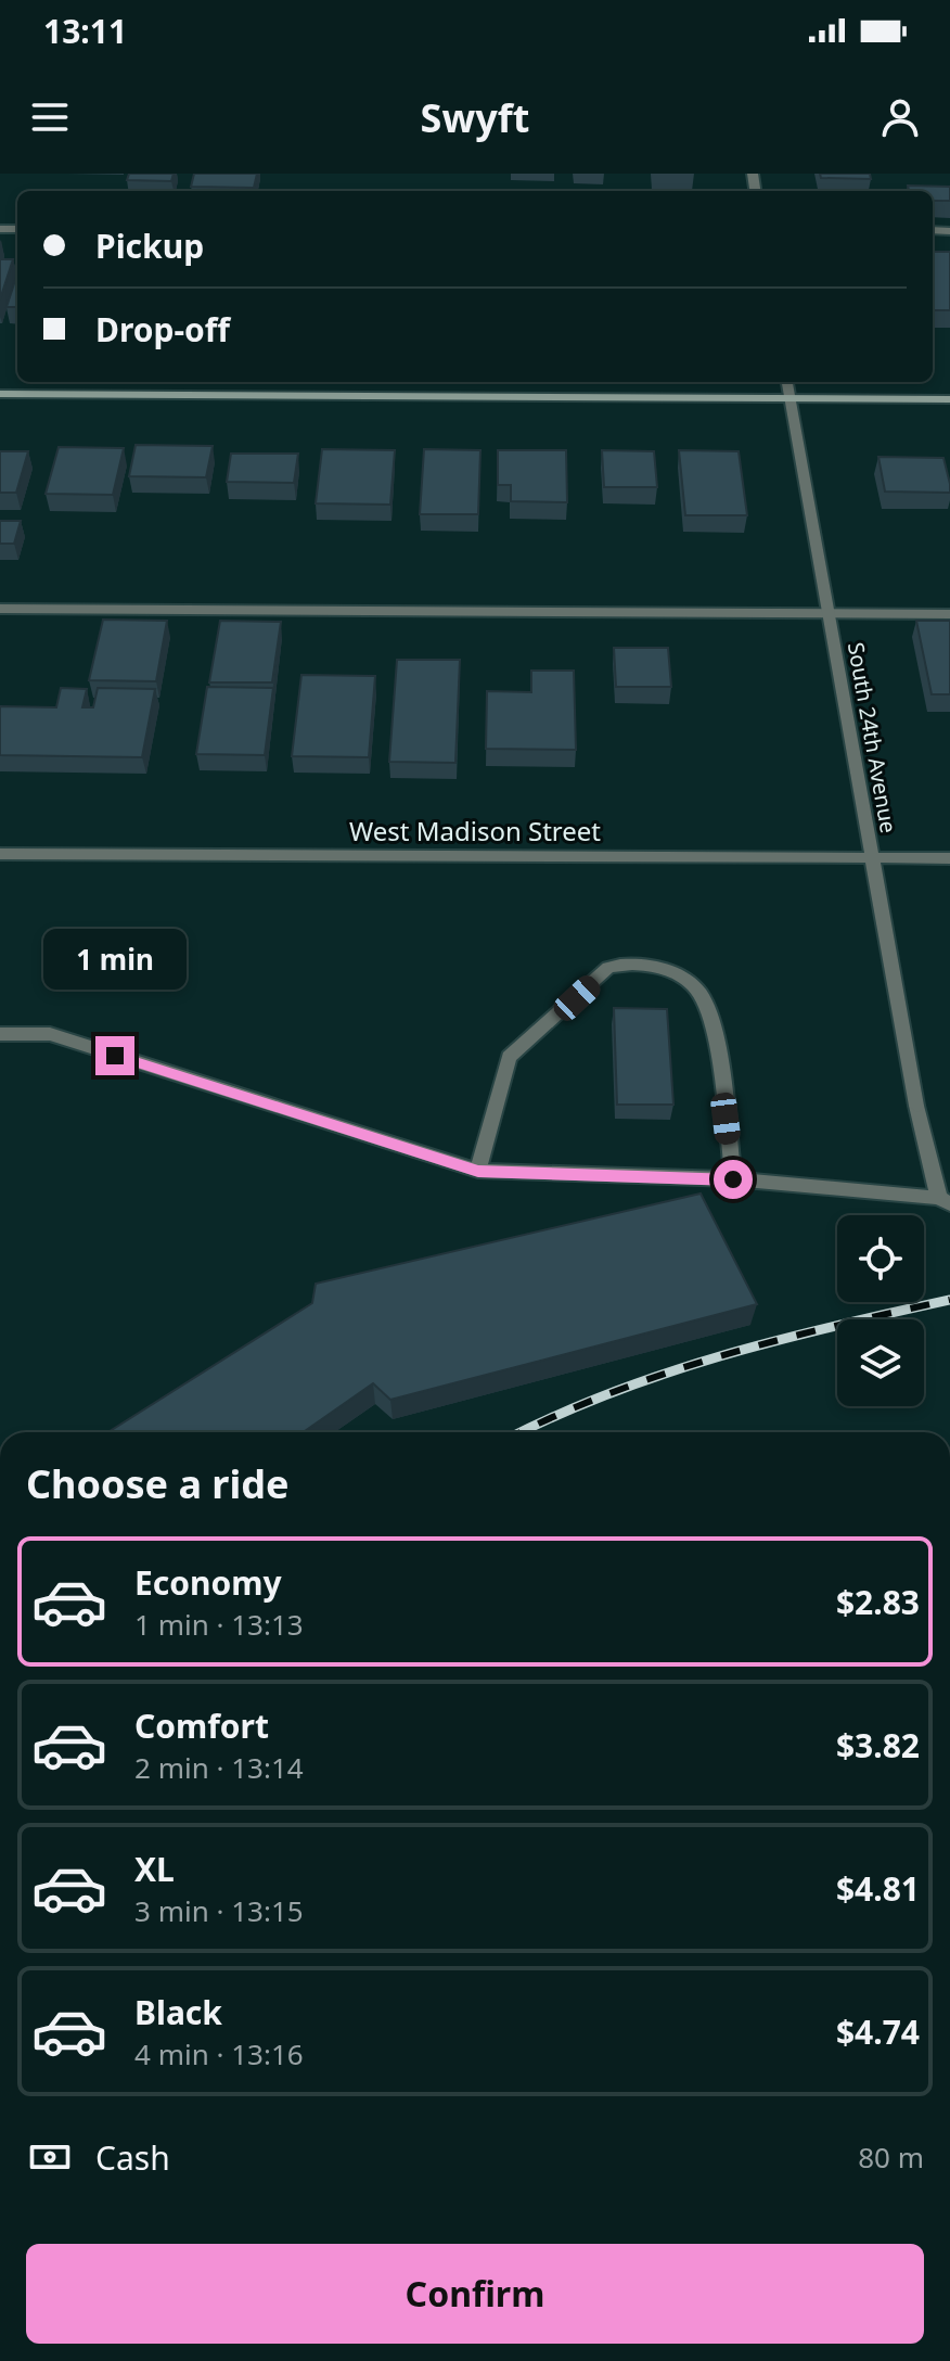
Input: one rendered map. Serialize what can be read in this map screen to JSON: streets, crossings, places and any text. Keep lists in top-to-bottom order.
{
  "streets": {
    "street": ["South 24th Avenue", "West Madison Street"]
  },
  "crossings": [
    ["South 24th Avenue", "West Madison Street"]
  ],
  "page": {
    "status": "13:11",
    "header": "Swyft",
    "banner": ["Pickup", "Drop-off"],
    "bubble": "1 min",
    "heading": "Choose a ride",
    "list": [
      {
        "name": "Economy",
        "note": "1 min · 13:13",
        "value": "$2.83"
      },
      {
        "name": "Comfort",
        "note": "2 min · 13:14",
        "value": "$3.82"
      },
      {
        "name": "XL",
        "note": "3 min · 13:15",
        "value": "$4.81"
      },
      {
        "name": "Black",
        "note": "4 min · 13:16",
        "value": "$4.74"
      }
    ],
    "pay": ["Cash", "80 m"],
    "buttons": "Confirm"
  }
}
